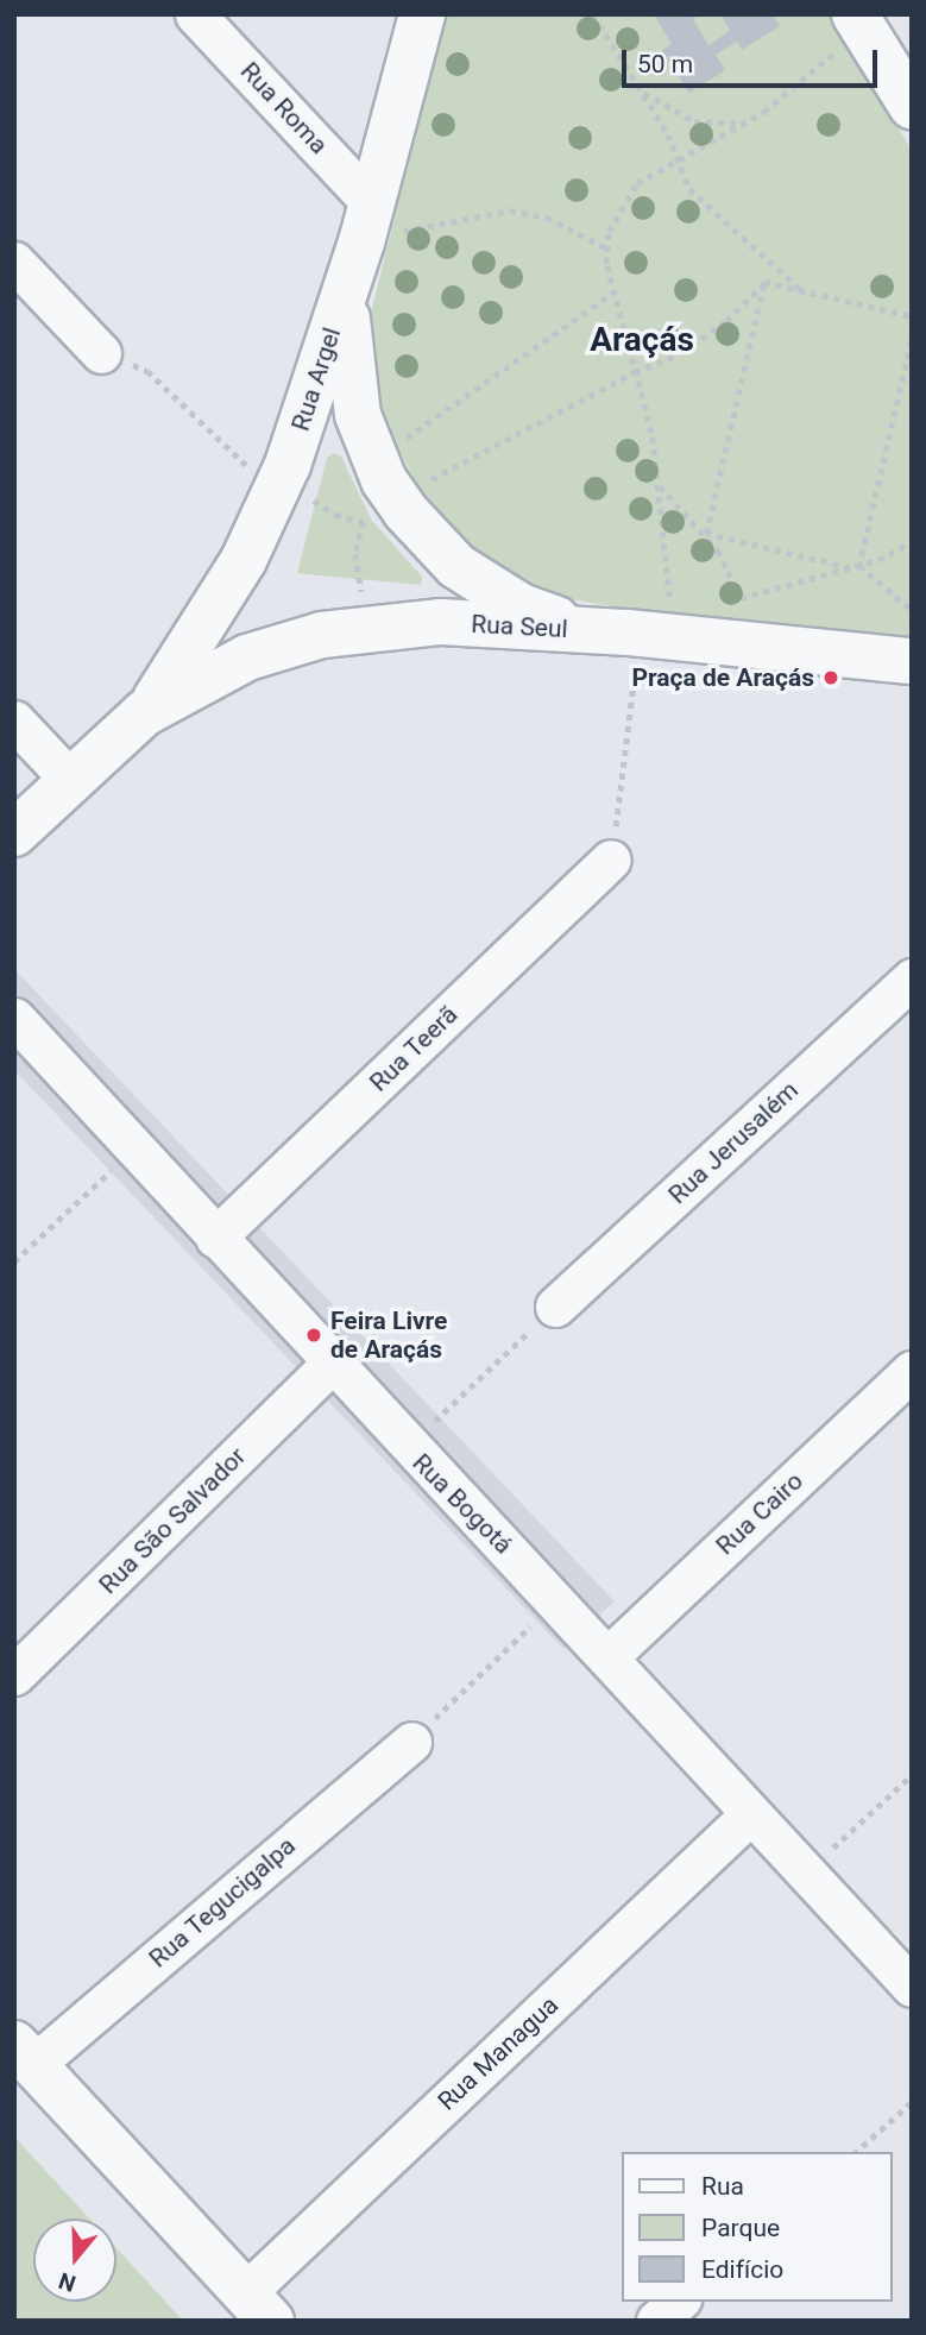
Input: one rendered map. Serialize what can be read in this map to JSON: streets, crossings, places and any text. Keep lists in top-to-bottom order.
{
  "streets": {
    "street": [
      "Rua Roma",
      "Rua Argel",
      "Rua Seul",
      "Rua Teerã",
      "Rua Jerusalém",
      "Rua Bogotá",
      "Rua Cairo",
      "Rua São Salvador",
      "Rua Tegucigalpa",
      "Rua Managua"
    ]
  },
  "crossings": [
    ["Rua Roma", "Rua Argel"],
    ["Rua Argel", "Rua Seul"],
    ["Rua Teerã", "Rua Bogotá"],
    ["Rua Bogotá", "Rua Cairo"],
    ["Rua Bogotá", "Rua São Salvador"],
    ["Rua Bogotá", "Rua Managua"]
  ],
  "districts": ["Araçás"],
  "places": ["Praça de Araçás", "Feira Livre de Araçás"],
  "legend": ["Rua", "Parque", "Edifício"],
  "scale_bar": "50 m",
  "north": "bottom"
}
